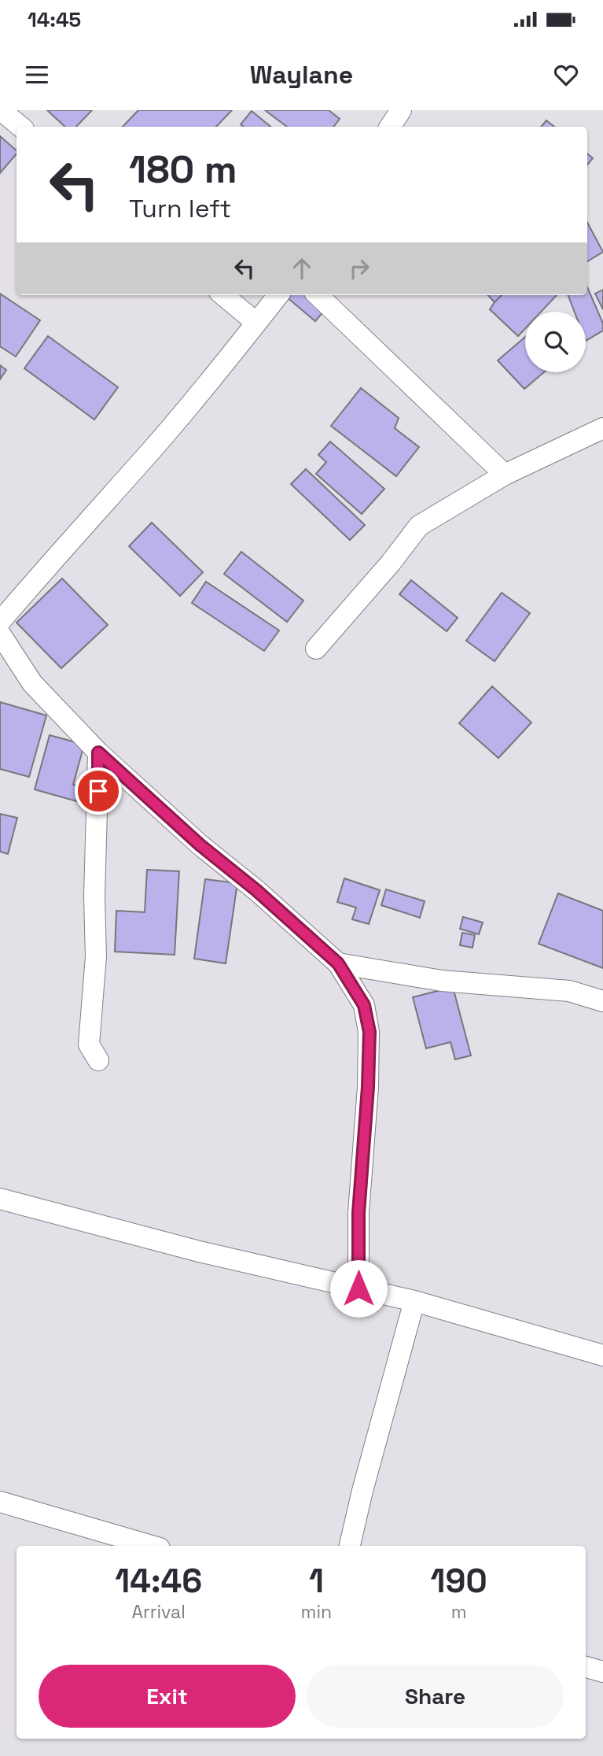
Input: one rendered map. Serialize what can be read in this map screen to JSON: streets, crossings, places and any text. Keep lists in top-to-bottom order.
{
  "page": {
    "status": "14:45",
    "header": "Waylane",
    "turn": ["180 m", "Turn left"],
    "eta": [
      "14:46",
      "Arrival",
      "1",
      "min",
      "190",
      "m"
    ],
    "buttons": ["Exit", "Share"]
  }
}
